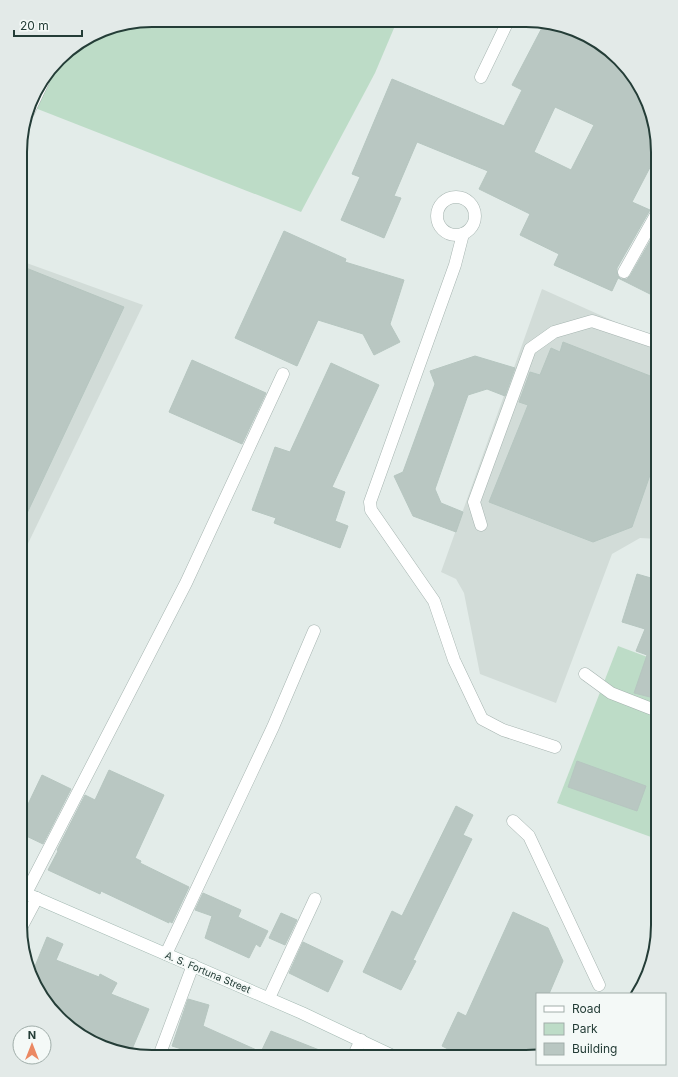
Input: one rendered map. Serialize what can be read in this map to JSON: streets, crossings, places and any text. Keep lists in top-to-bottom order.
{
  "streets": {
    "street": ["A. S. Fortuna Street"]
  },
  "legend": ["Road", "Park", "Building"],
  "scale_bar": "20 m",
  "north": "top"
}
